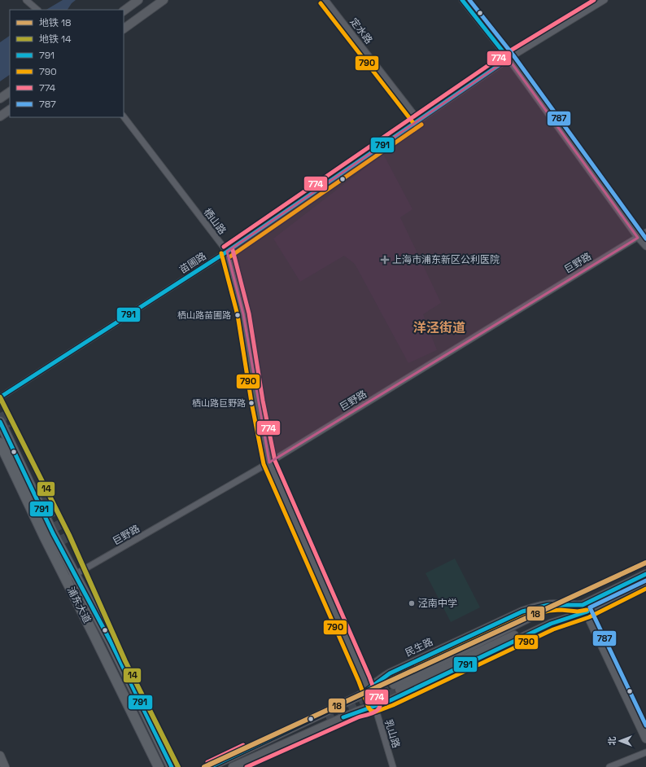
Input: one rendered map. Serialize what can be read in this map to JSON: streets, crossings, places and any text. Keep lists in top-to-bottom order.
{
  "streets": {
    "main road": ["浦东大道", "民生路"],
    "street": [
      "定水路",
      "栖山路",
      "苗圃路",
      "巨野路",
      "乳山路"
    ]
  },
  "crossings": [
    ["定水路", "苗圃路"],
    ["栖山路", "苗圃路"],
    ["栖山路", "巨野路"],
    ["栖山路", "民生路"],
    ["栖山路", "乳山路"],
    ["巨野路", "浦东大道"],
    ["民生路", "乳山路"]
  ],
  "districts": ["洋泾街道"],
  "places": {
    "health": ["上海市浦东新区公利医院"],
    "other": ["栖山路苗圃路", "栖山路巨野路", "泾南中学"]
  },
  "lines": [
    "transit line 791",
    "transit line 774",
    "transit line 787",
    "transit line 790",
    "metro line 14",
    "metro line 18"
  ],
  "legend": [
    "地铁 18",
    "地铁 14",
    "791",
    "790",
    "774",
    "787"
  ],
  "north": "left"
}
